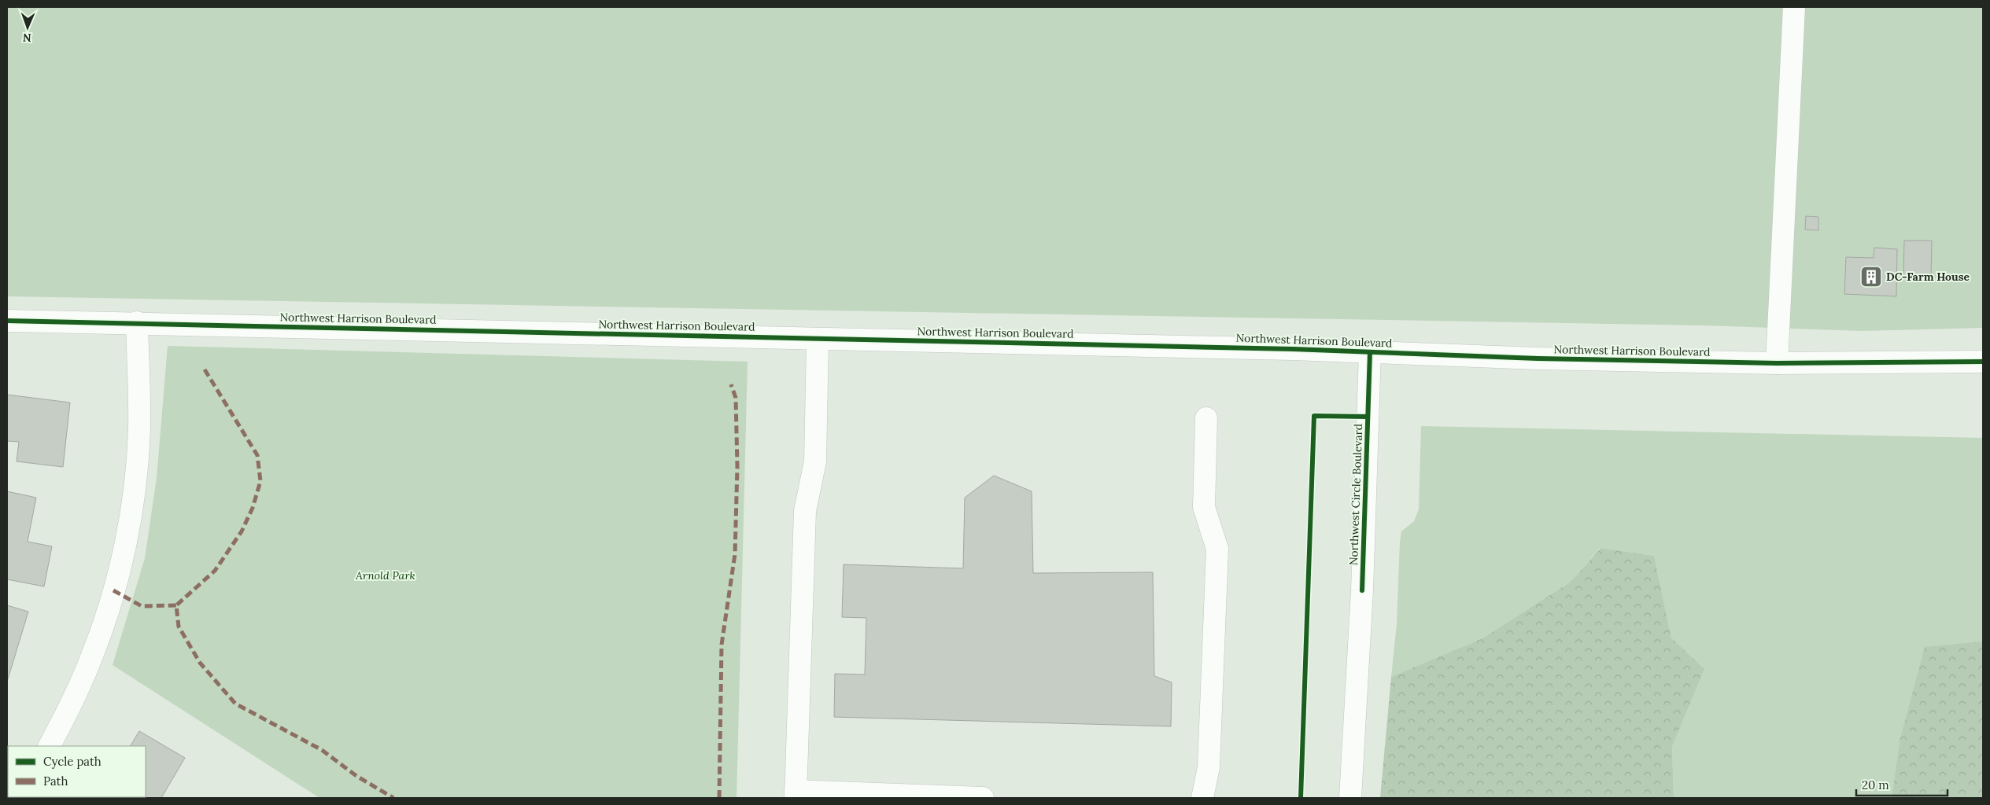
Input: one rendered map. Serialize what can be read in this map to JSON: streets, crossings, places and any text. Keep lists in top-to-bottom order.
{
  "streets": {
    "main road": ["Northwest Harrison Boulevard", "Northwest Circle Boulevard"]
  },
  "crossings": [
    ["Northwest Harrison Boulevard", "Northwest Circle Boulevard"]
  ],
  "parks": ["Arnold Park"],
  "places": {
    "building": ["DC-Farm House"]
  },
  "legend": ["Cycle path", "Path"],
  "scale_bar": "20 m",
  "north": "bottom"
}
